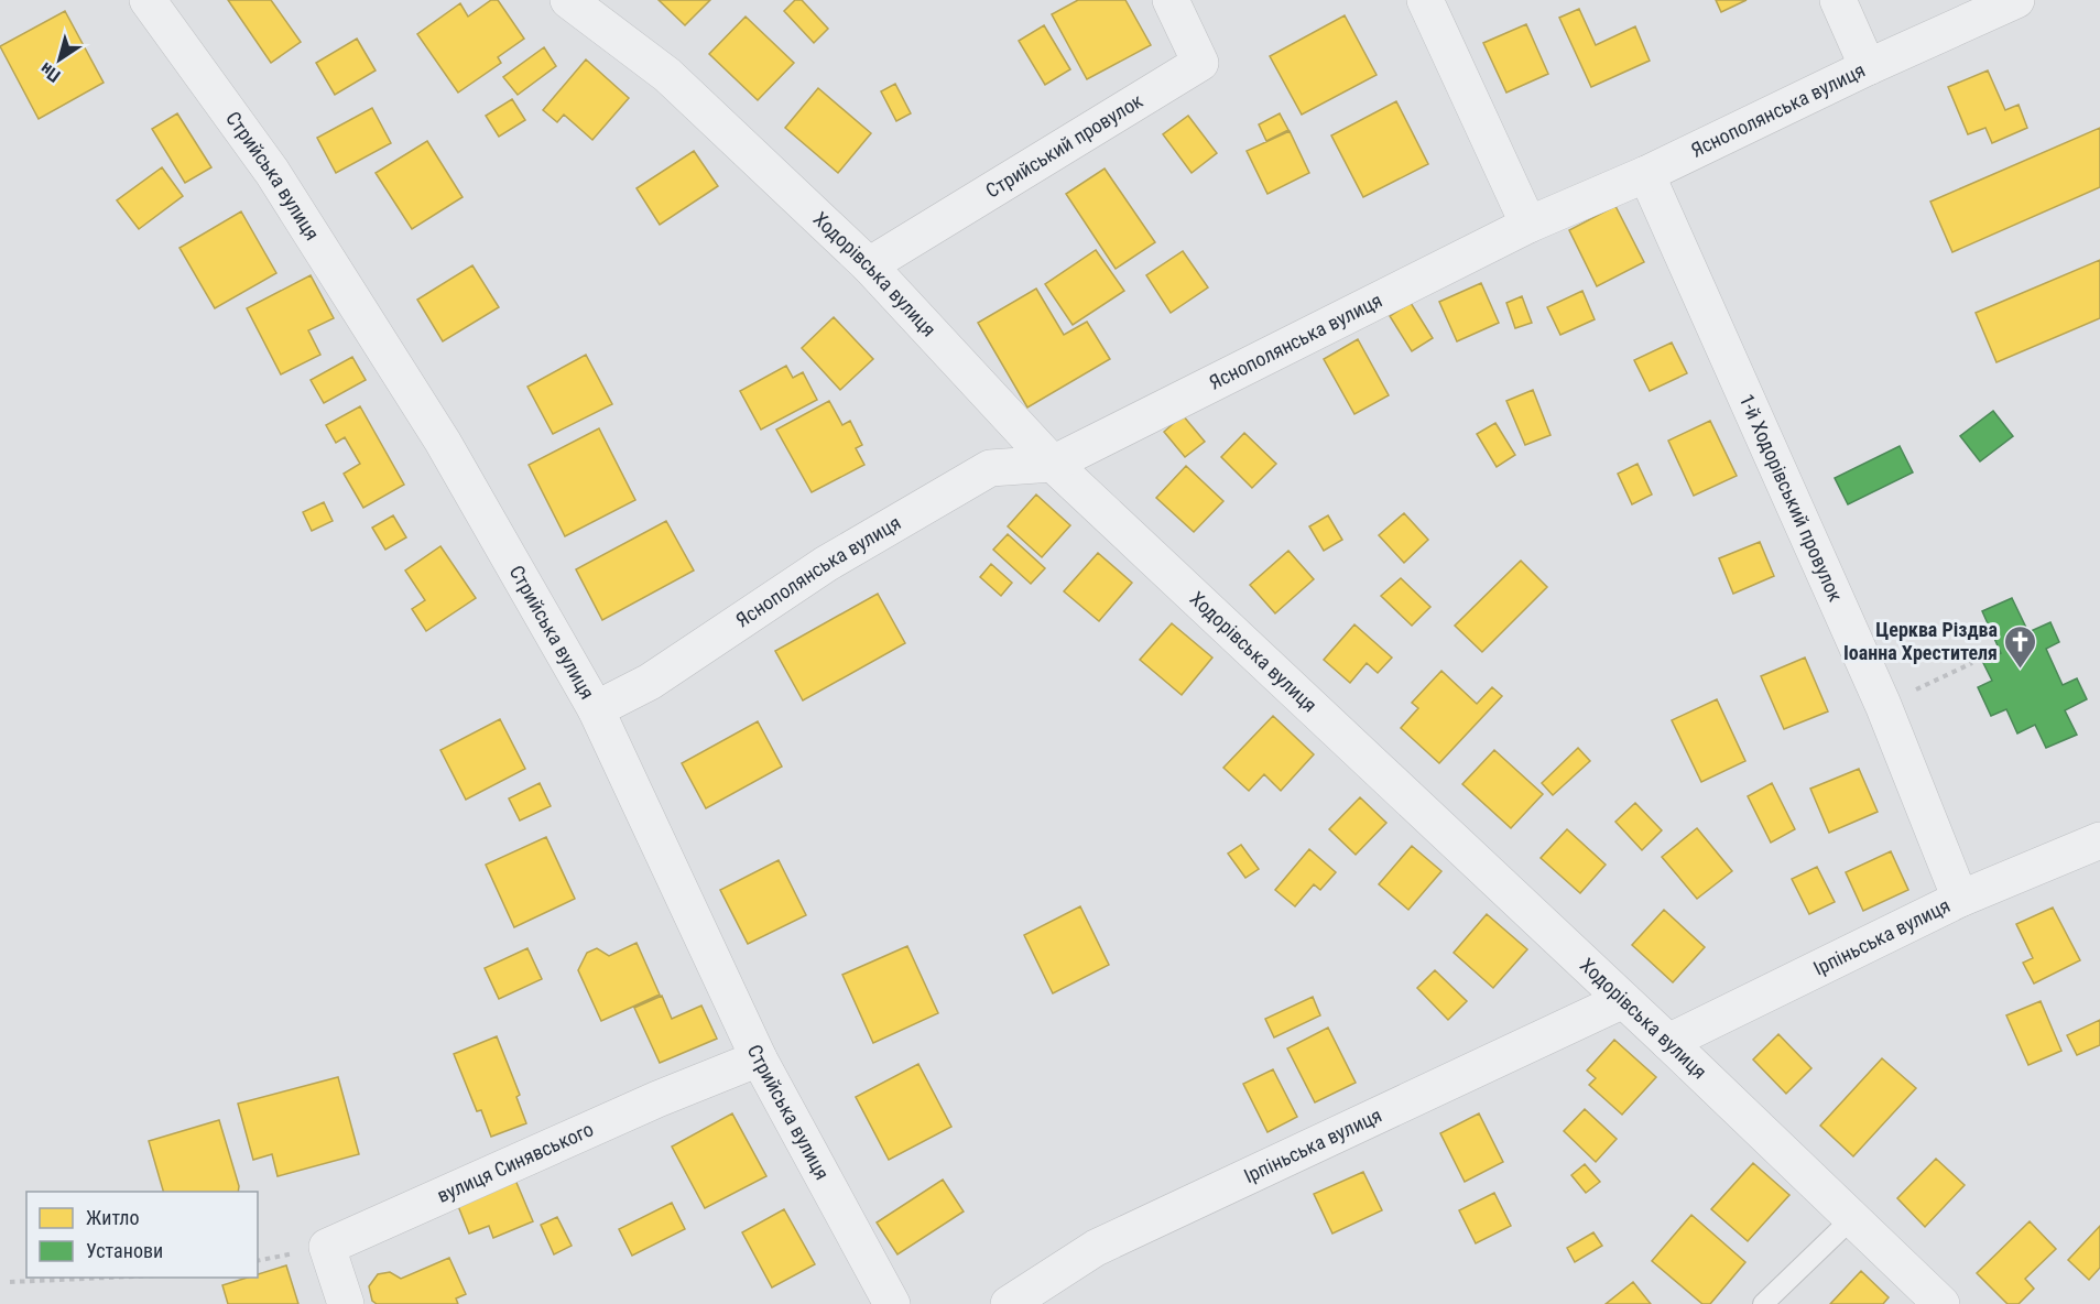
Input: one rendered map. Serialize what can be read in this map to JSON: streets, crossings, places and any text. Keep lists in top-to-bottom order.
{
  "streets": {
    "street": [
      "Яснополянська вулиця",
      "Стрийський провулок",
      "Стрийська вулиця",
      "Ходорівська вулиця",
      "1-й Ходорівський провулок",
      "Ірпіньська вулиця",
      "вулиця Синявського"
    ]
  },
  "crossings": [
    ["Яснополянська вулиця", "Стрийська вулиця"],
    ["Яснополянська вулиця", "Ходорівська вулиця"],
    ["Яснополянська вулиця", "1-й Ходорівський провулок"],
    ["Стрийський провулок", "Ходорівська вулиця"],
    ["Стрийська вулиця", "вулиця Синявського"],
    ["Ходорівська вулиця", "Ірпіньська вулиця"],
    ["1-й Ходорівський провулок", "Ірпіньська вулиця"]
  ],
  "places": {
    "church": ["Церква Різдва Іоанна Хрестителя"]
  },
  "legend": ["Житло", "Установи"],
  "north": "bottom left"
}
